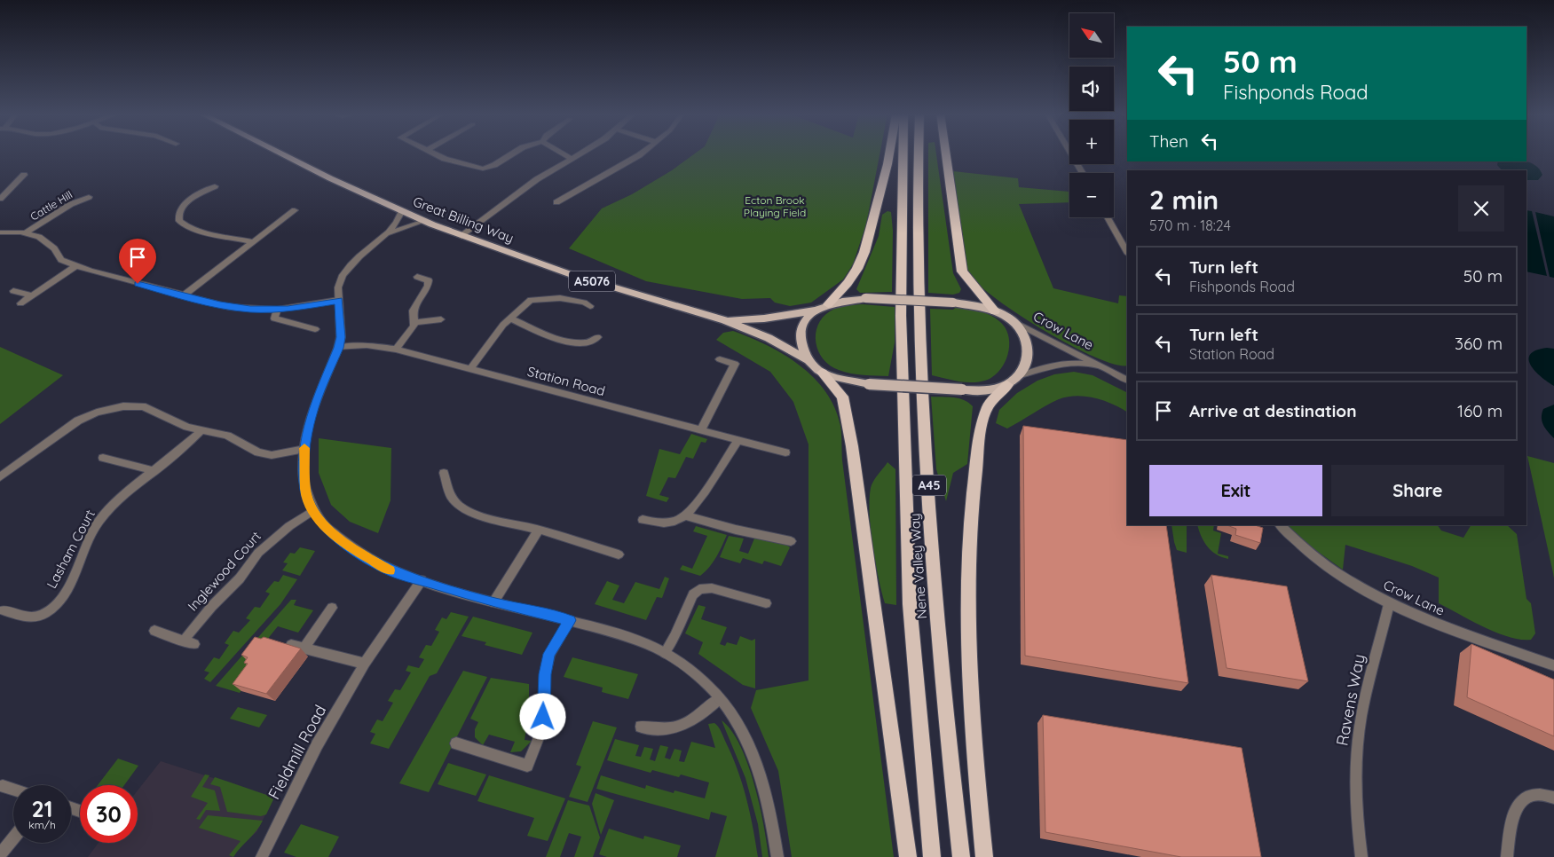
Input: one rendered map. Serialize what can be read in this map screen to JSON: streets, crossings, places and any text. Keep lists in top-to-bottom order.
{
  "streets": {
    "highway": ["A45", "Nene Valley Way"],
    "main road": ["Great Billing Way", "A5076"],
    "street": [
      "Cattle Hill",
      "Crow Lane",
      "Station Road",
      "Lasham Court",
      "Inglewood Court",
      "Ravens Way",
      "Fieldmill Road"
    ]
  },
  "crossings": [
    ["Crow Lane", "Ravens Way"]
  ],
  "parks": ["Ecton Brook Playing Field"],
  "north": "top left",
  "page": {
    "map_buttons": ["+", "−"],
    "turn": ["50 m", "Fishponds Road"],
    "then": "Then",
    "heading": ["2 min", "570 m · 18:24"],
    "list": [
      {
        "name": "Turn left",
        "note": "Fishponds Road",
        "value": "50 m"
      },
      {
        "name": "Turn left",
        "note": "Station Road",
        "value": "360 m"
      },
      {
        "name": "Arrive at destination",
        "value": "160 m"
      }
    ],
    "buttons": ["Exit", "Share"],
    "speed": "21 km/h",
    "limit": "30"
  }
}
